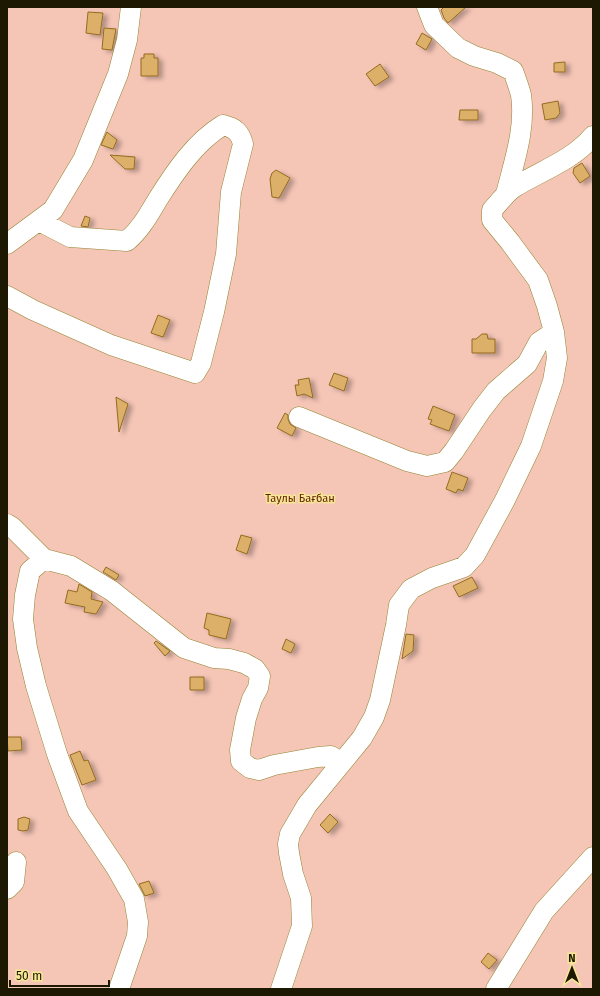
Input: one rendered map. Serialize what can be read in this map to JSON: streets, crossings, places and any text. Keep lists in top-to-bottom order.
{
  "parks": ["Таулы Бағбан"],
  "scale_bar": "50 m",
  "north": "top"
}
